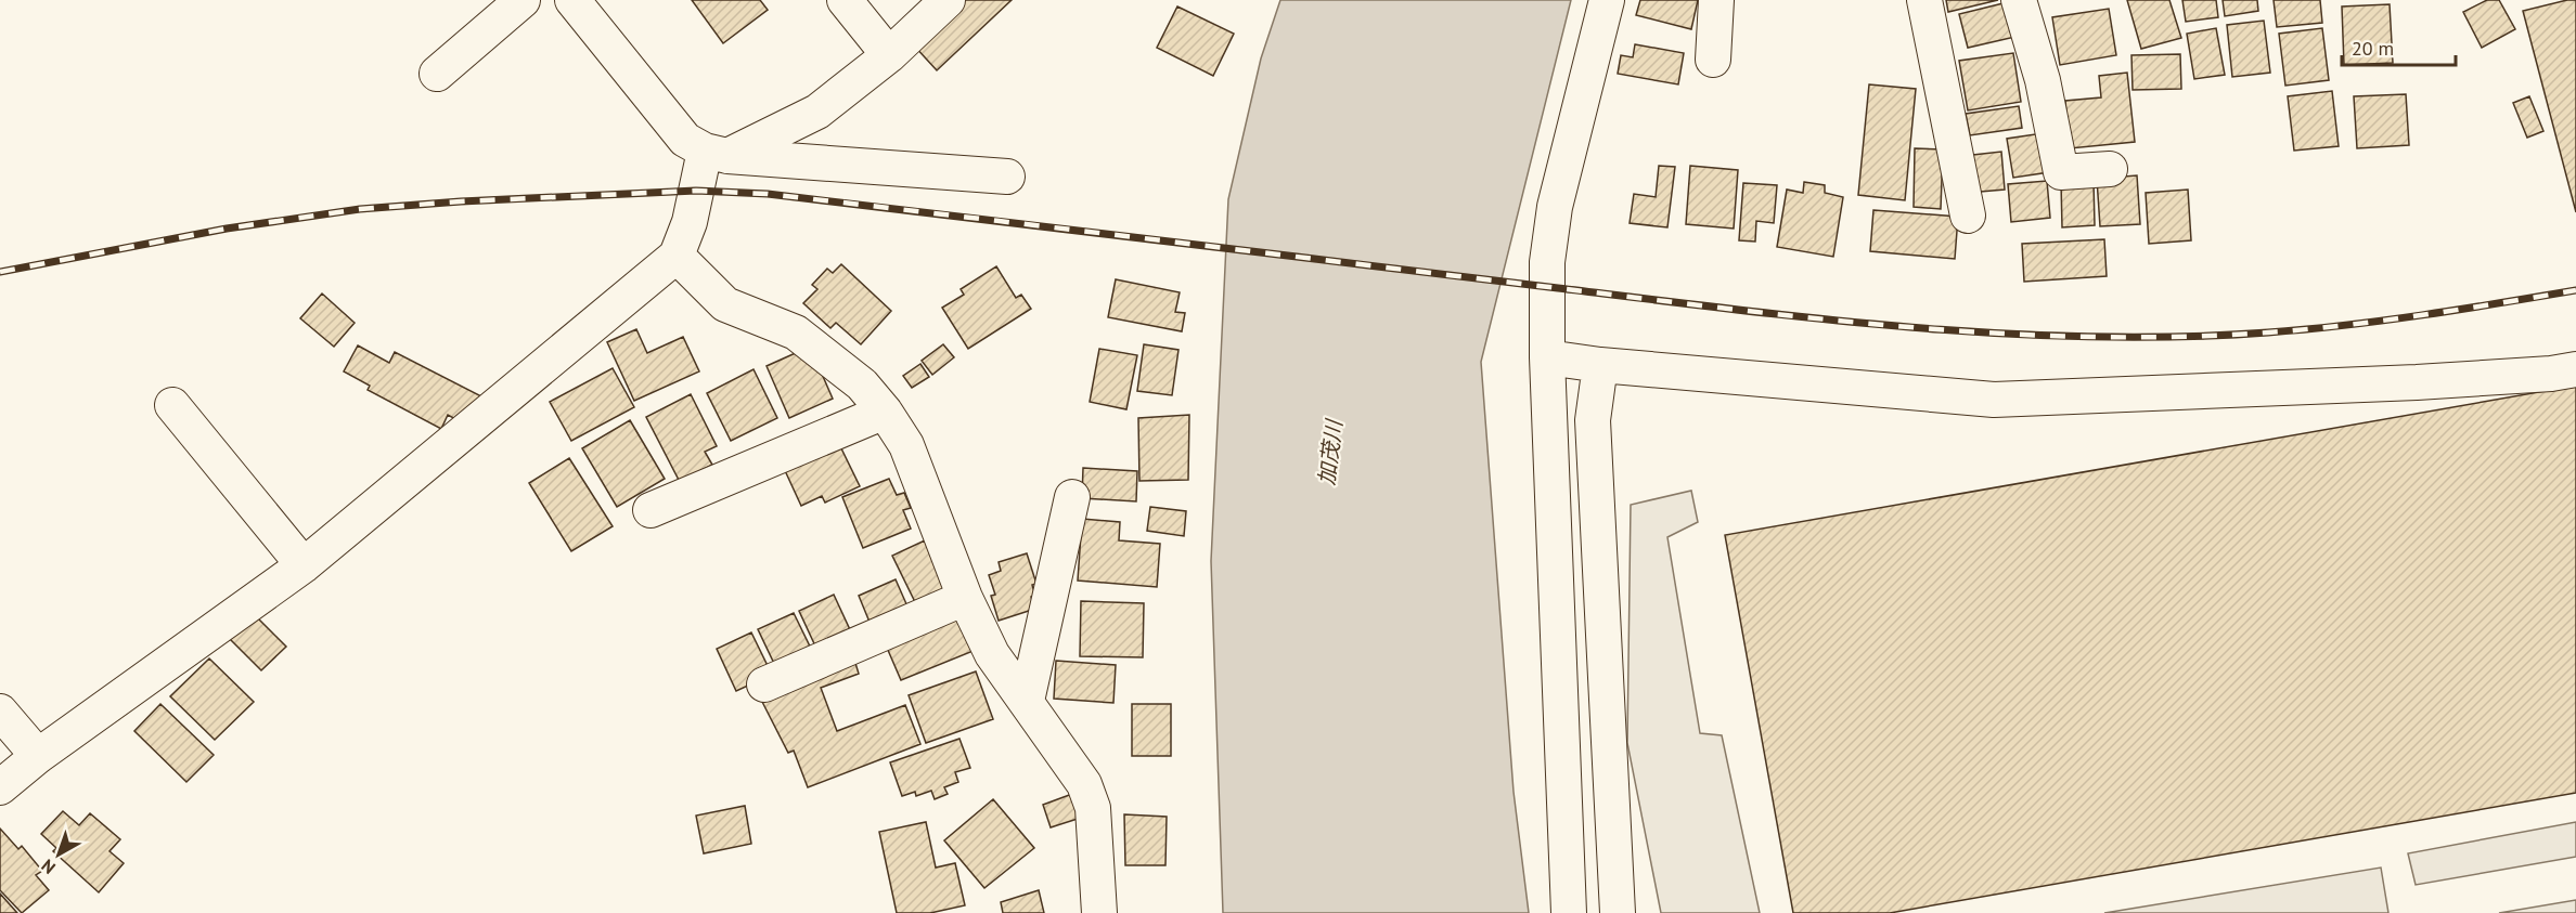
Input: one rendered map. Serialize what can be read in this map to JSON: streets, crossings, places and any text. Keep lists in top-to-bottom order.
{
  "water": ["加茂川"],
  "scale_bar": "20 m",
  "north": "bottom left"
}
